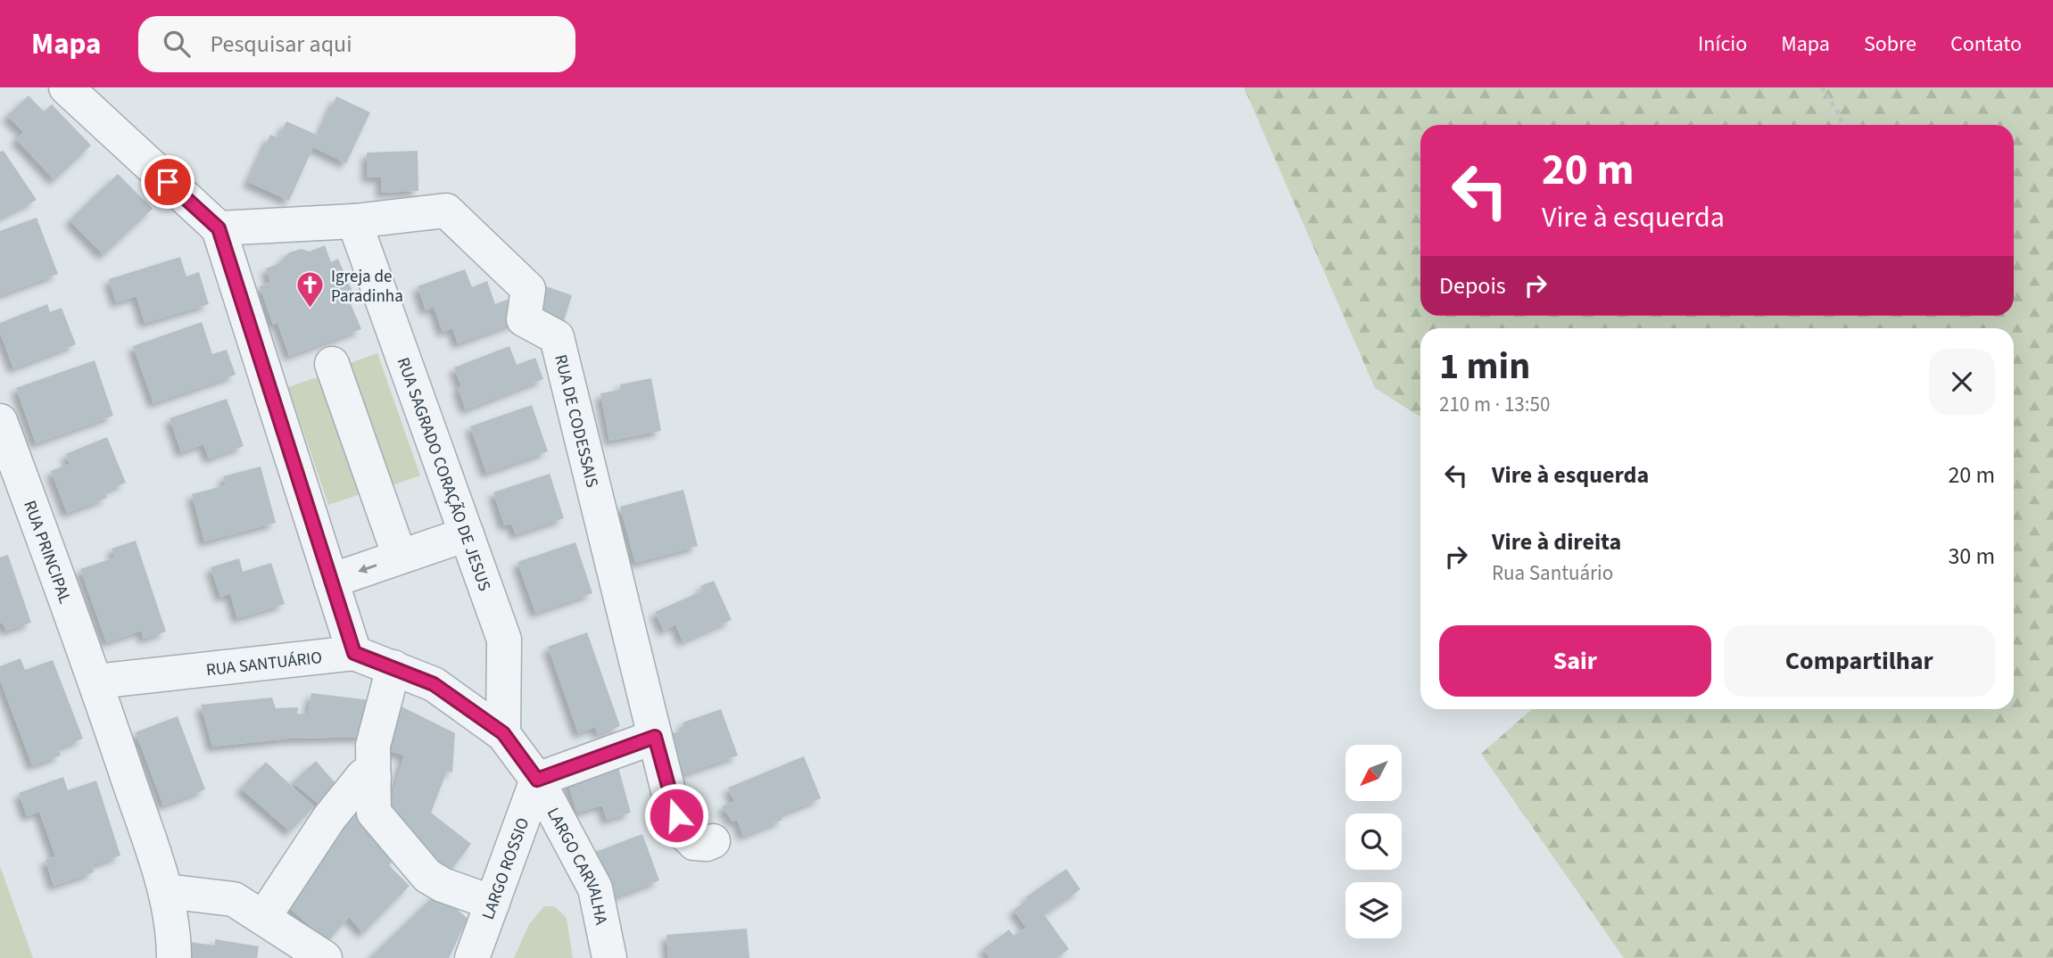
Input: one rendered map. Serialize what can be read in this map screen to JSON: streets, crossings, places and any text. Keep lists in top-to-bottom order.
{
  "streets": {
    "street": [
      "RUA DE CODESSAIS",
      "RUA SAGRADO CORAÇÃO DE JESUS",
      "RUA PRINCIPAL",
      "RUA SANTUÁRIO",
      "LARGO CARVALHA",
      "LARGO ROSSIO"
    ]
  },
  "crossings": [
    ["RUA DE CODESSAIS", "RUA SAGRADO CORAÇÃO DE JESUS"],
    ["RUA SAGRADO CORAÇÃO DE JESUS", "RUA SANTUÁRIO"],
    ["RUA PRINCIPAL", "RUA SANTUÁRIO"],
    ["RUA SANTUÁRIO", "LARGO CARVALHA"],
    ["RUA SANTUÁRIO", "LARGO ROSSIO"],
    ["LARGO CARVALHA", "LARGO ROSSIO"]
  ],
  "places": {
    "church": ["Igreja de Paradinha"]
  },
  "north": "bottom left",
  "page": {
    "header": "Mapa",
    "search": "Pesquisar aqui",
    "nav": [
      "Início",
      "Mapa",
      "Sobre",
      "Contato"
    ],
    "turn": ["20 m", "Vire à esquerda"],
    "then": "Depois",
    "heading": ["1 min", "210 m · 13:50"],
    "list": [
      {
        "name": "Vire à esquerda",
        "value": "20 m"
      },
      {
        "name": "Vire à direita",
        "note": "Rua Santuário",
        "value": "30 m"
      }
    ],
    "buttons": ["Sair", "Compartilhar"]
  }
}
